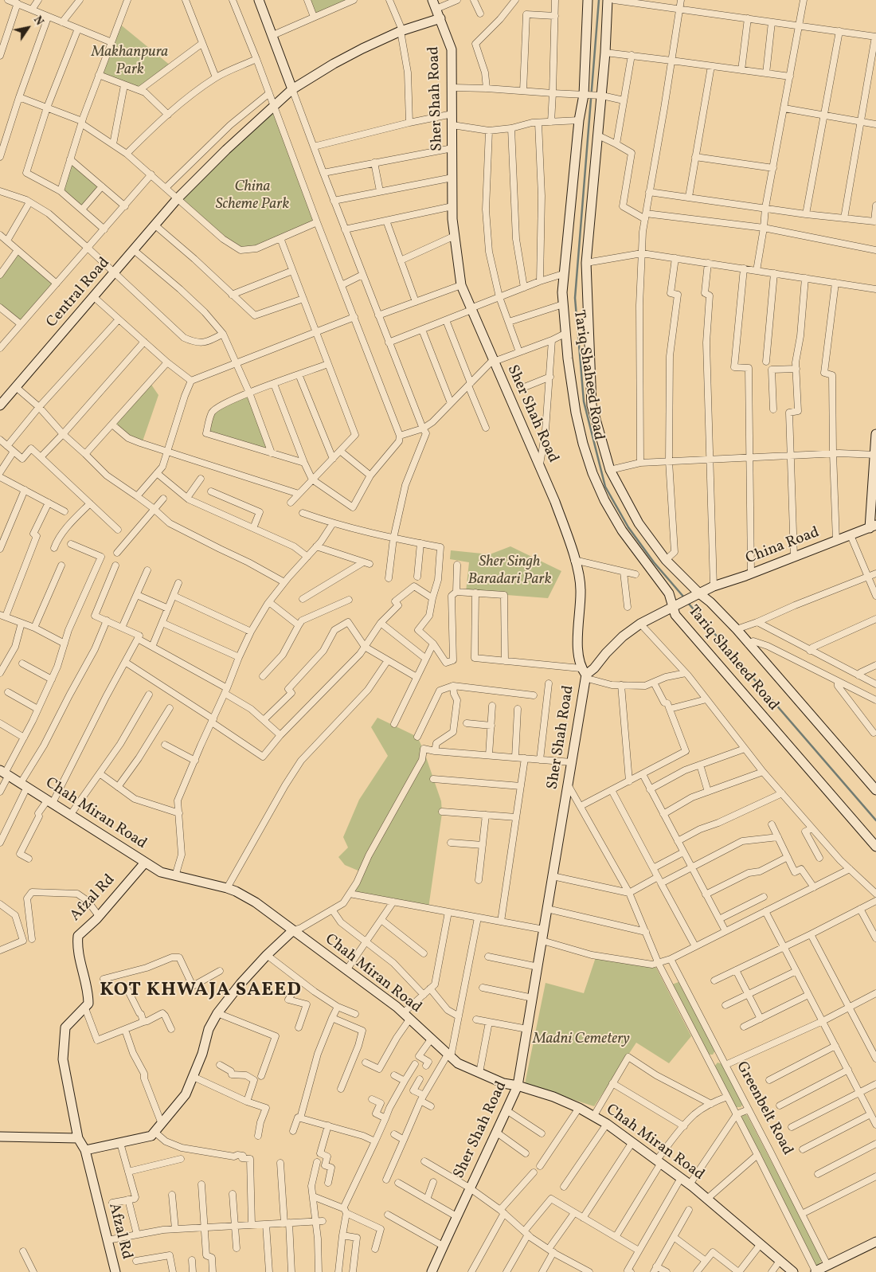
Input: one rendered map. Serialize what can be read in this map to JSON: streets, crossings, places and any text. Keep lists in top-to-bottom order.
{
  "streets": {
    "main road": [
      "Sher Shah Road",
      "Central Road",
      "Tariq Shaheed Road",
      "China Road",
      "Chah Miran Road",
      "Afzal Rd"
    ],
    "street": ["Greenbelt Road"]
  },
  "crossings": [
    ["Sher Shah Road", "Central Road"],
    ["Sher Shah Road", "Chah Miran Road"],
    ["Sher Shah Road", "Greenbelt Road"],
    ["Tariq Shaheed Road", "China Road"],
    ["Chah Miran Road", "Afzal Rd"]
  ],
  "districts": ["KOT KHWAJA SAEED"],
  "parks": [
    "Makhanpura Park",
    "China Scheme Park",
    "Sher Singh Baradari Park",
    "Madni Cemetery"
  ],
  "north": "top right"
}
